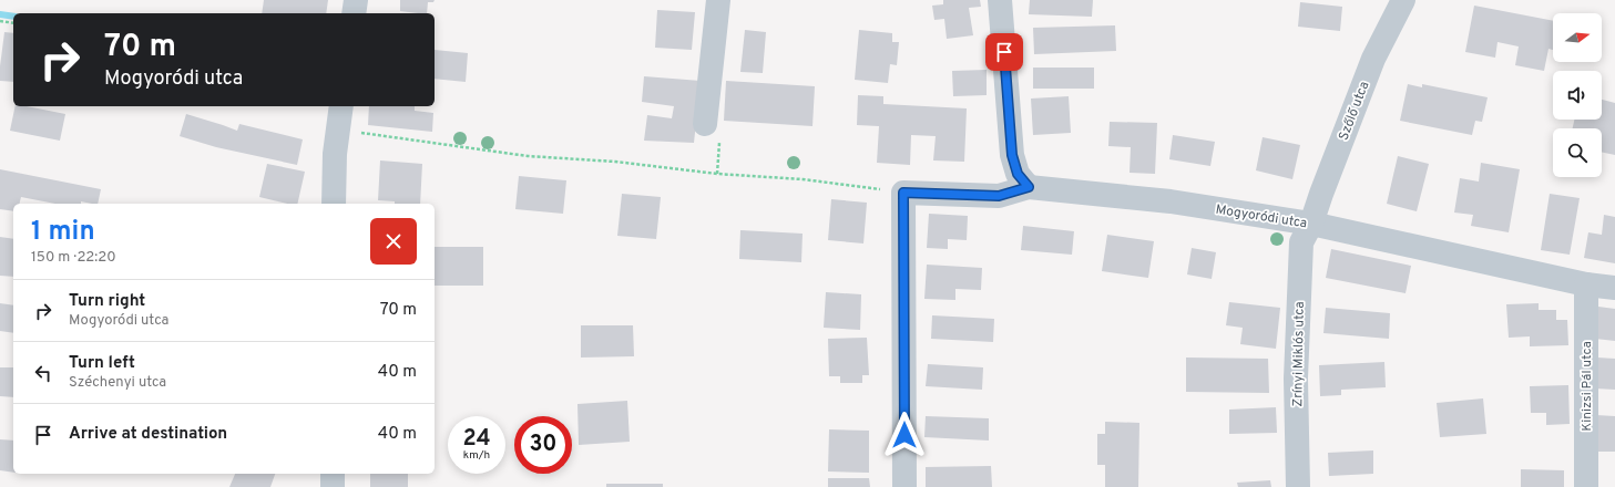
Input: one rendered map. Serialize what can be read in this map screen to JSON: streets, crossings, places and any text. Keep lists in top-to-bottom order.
{
  "streets": {
    "street": [
      "Szőlő utca",
      "Mogyoródi utca",
      "Zrínyi Miklós utca",
      "Kinizsi Pál utca"
    ]
  },
  "crossings": [
    ["Szőlő utca", "Mogyoródi utca"],
    ["Szőlő utca", "Zrínyi Miklós utca"],
    ["Mogyoródi utca", "Zrínyi Miklós utca"],
    ["Mogyoródi utca", "Kinizsi Pál utca"]
  ],
  "north": "right",
  "page": {
    "turn": ["70 m", "Mogyoródi utca"],
    "heading": ["1 min", "150 m · 22:20"],
    "list": [
      {
        "name": "Turn right",
        "note": "Mogyoródi utca",
        "value": "70 m"
      },
      {
        "name": "Turn left",
        "note": "Széchenyi utca",
        "value": "40 m"
      },
      {
        "name": "Arrive at destination",
        "value": "40 m"
      }
    ],
    "speed": "24 km/h",
    "limit": "30"
  }
}
